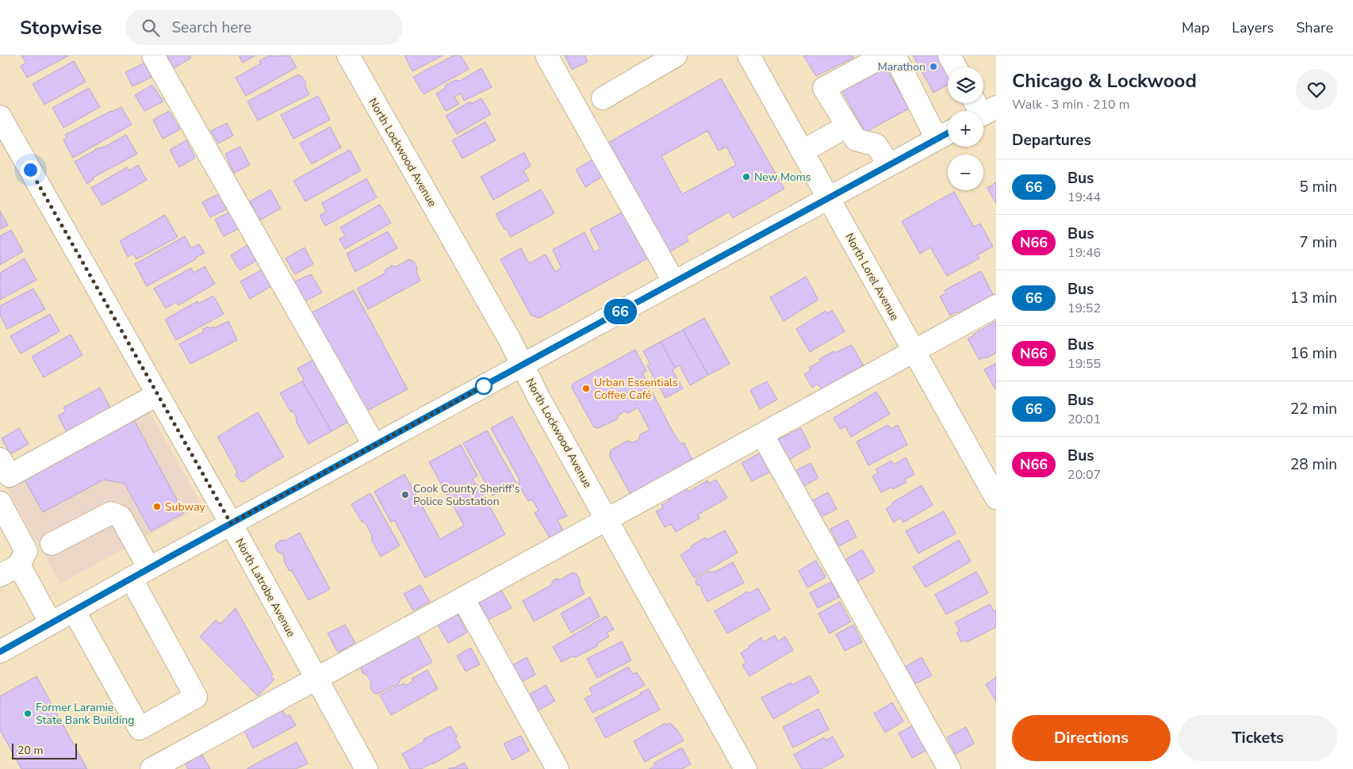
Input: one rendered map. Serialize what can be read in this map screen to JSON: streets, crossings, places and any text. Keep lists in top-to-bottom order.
{
  "streets": {
    "street": ["North Lockwood Avenue", "North Lorel Avenue", "North Latrobe Avenue"]
  },
  "places": [
    "Marathon",
    "New Moms",
    "Urban Essentials Coffee Café",
    "Cook County Sheriff's Police Substation",
    "Subway",
    "Former Laramie State Bank Building"
  ],
  "lines": ["bus line 66"],
  "scale_bar": "20 m",
  "page": {
    "header": "Stopwise",
    "search": "Search here",
    "nav": ["Map", "Layers", "Share"],
    "on_map": "66",
    "heading": [
      ["Chicago & Lockwood", "Walk · 3 min · 210 m"],
      "Departures"
    ],
    "map_buttons": ["+", "−"],
    "list": [
      {
        "mark": "66",
        "name": "Bus",
        "note": "19:44",
        "value": "5 min"
      },
      {
        "mark": "N66",
        "name": "Bus",
        "note": "19:46",
        "value": "7 min"
      },
      {
        "mark": "66",
        "name": "Bus",
        "note": "19:52",
        "value": "13 min"
      },
      {
        "mark": "N66",
        "name": "Bus",
        "note": "19:55",
        "value": "16 min"
      },
      {
        "mark": "66",
        "name": "Bus",
        "note": "20:01",
        "value": "22 min"
      },
      {
        "mark": "N66",
        "name": "Bus",
        "note": "20:07",
        "value": "28 min"
      }
    ],
    "buttons": ["Directions", "Tickets"],
    "scale": "20 m"
  }
}
